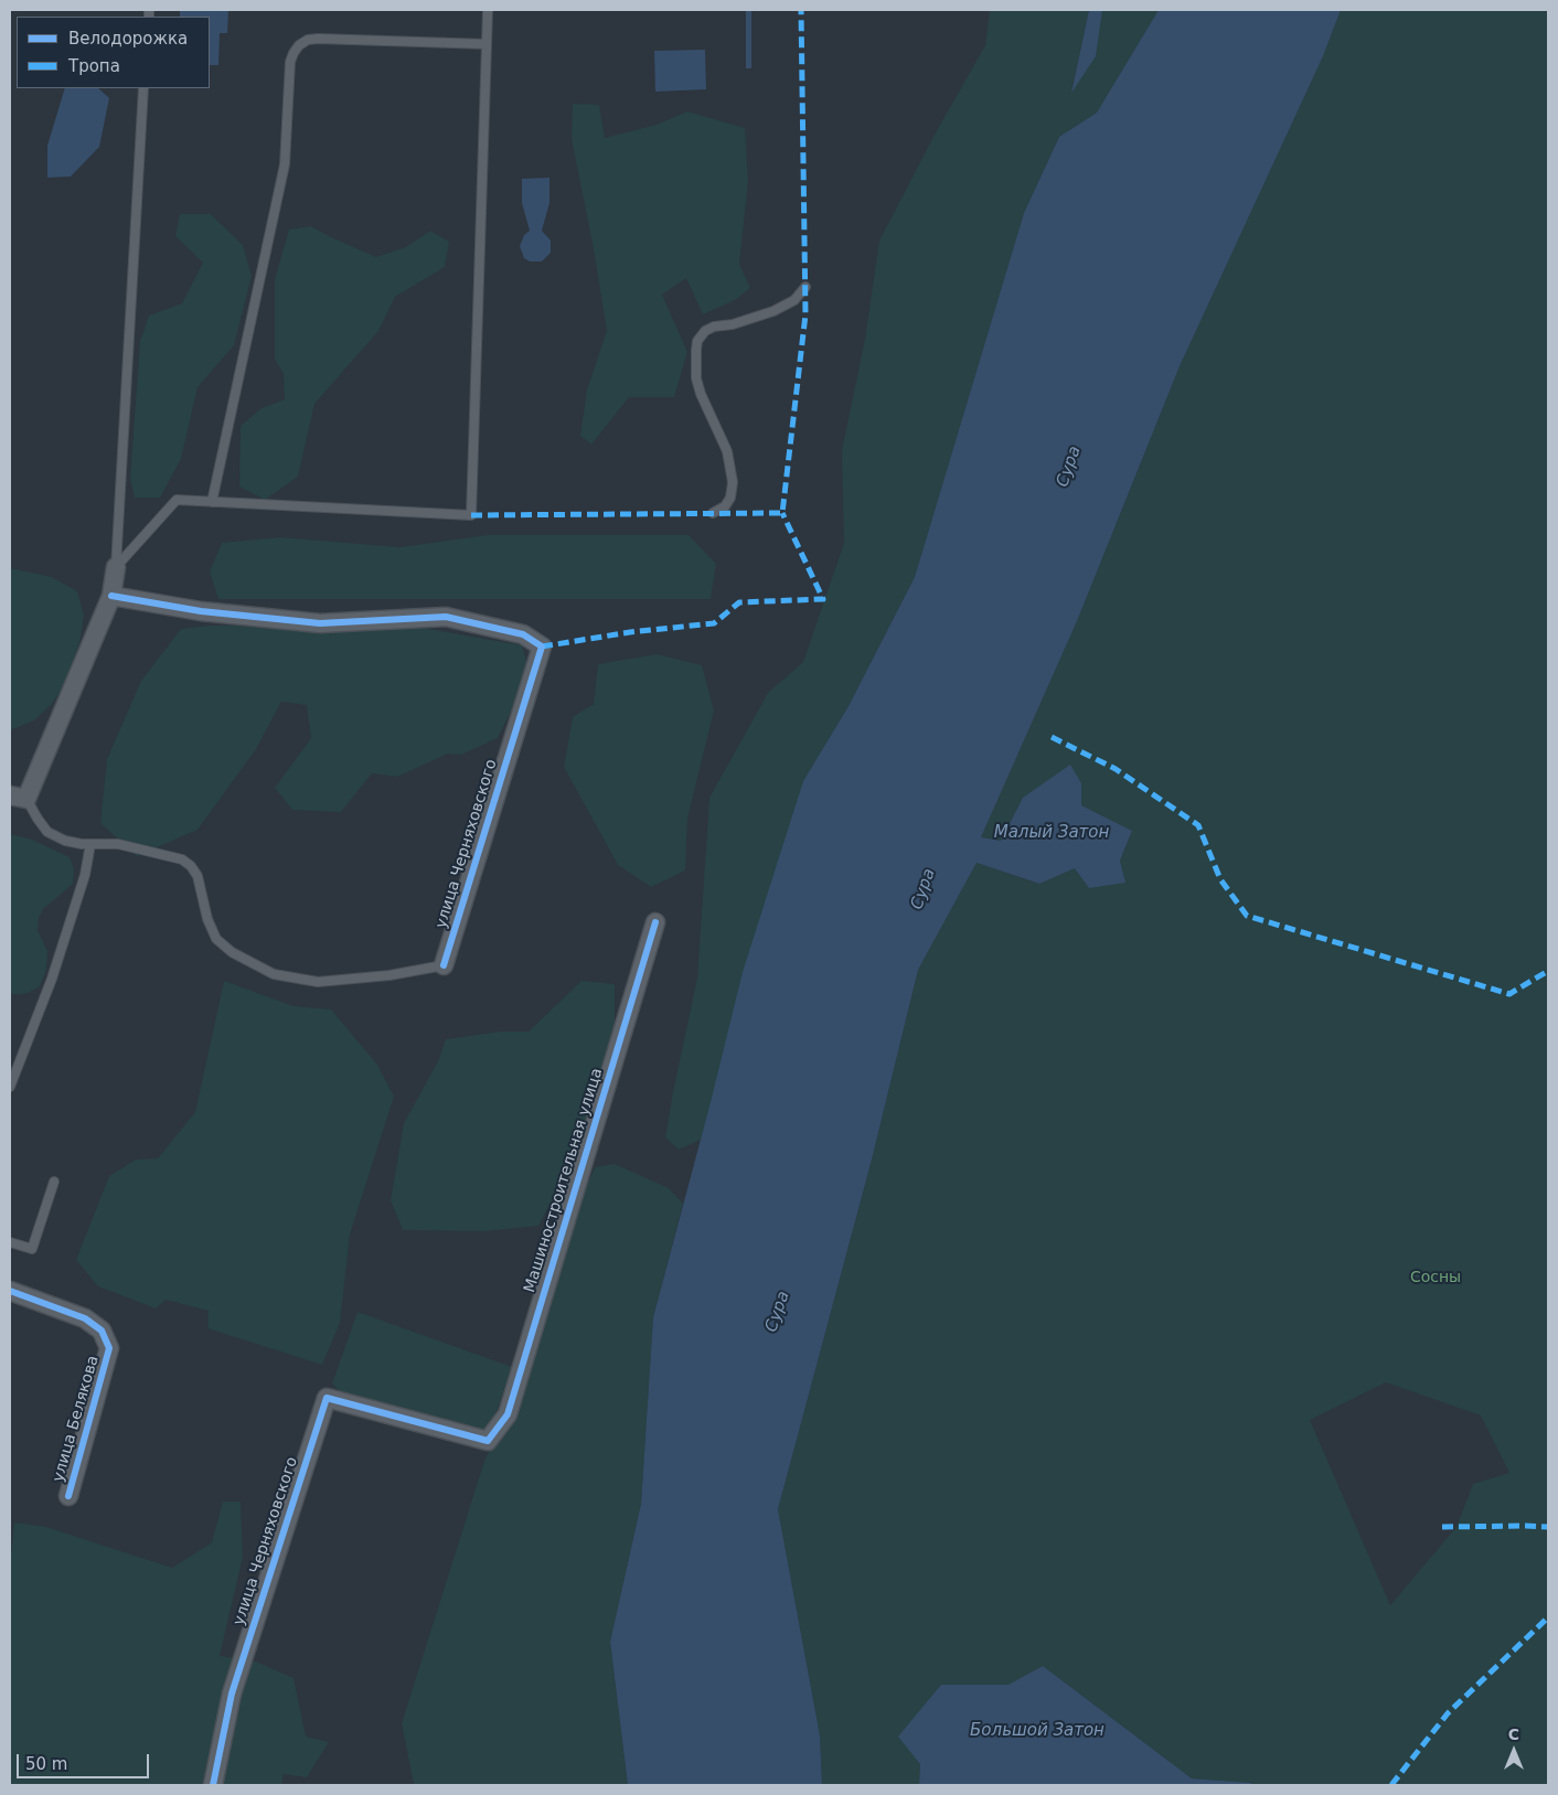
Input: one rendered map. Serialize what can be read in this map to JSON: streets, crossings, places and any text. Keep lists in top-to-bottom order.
{
  "streets": {
    "street": ["улица Черняховского", "Машиностроительная улица", "улица Белякова"]
  },
  "crossings": [
    ["улица Черняховского", "Машиностроительная улица"]
  ],
  "water": ["Сура", "Малый Затон", "Большой Затон"],
  "parks": ["Сосны"],
  "legend": ["Велодорожка", "Тропа"],
  "scale_bar": "50 m",
  "north": "top"
}
